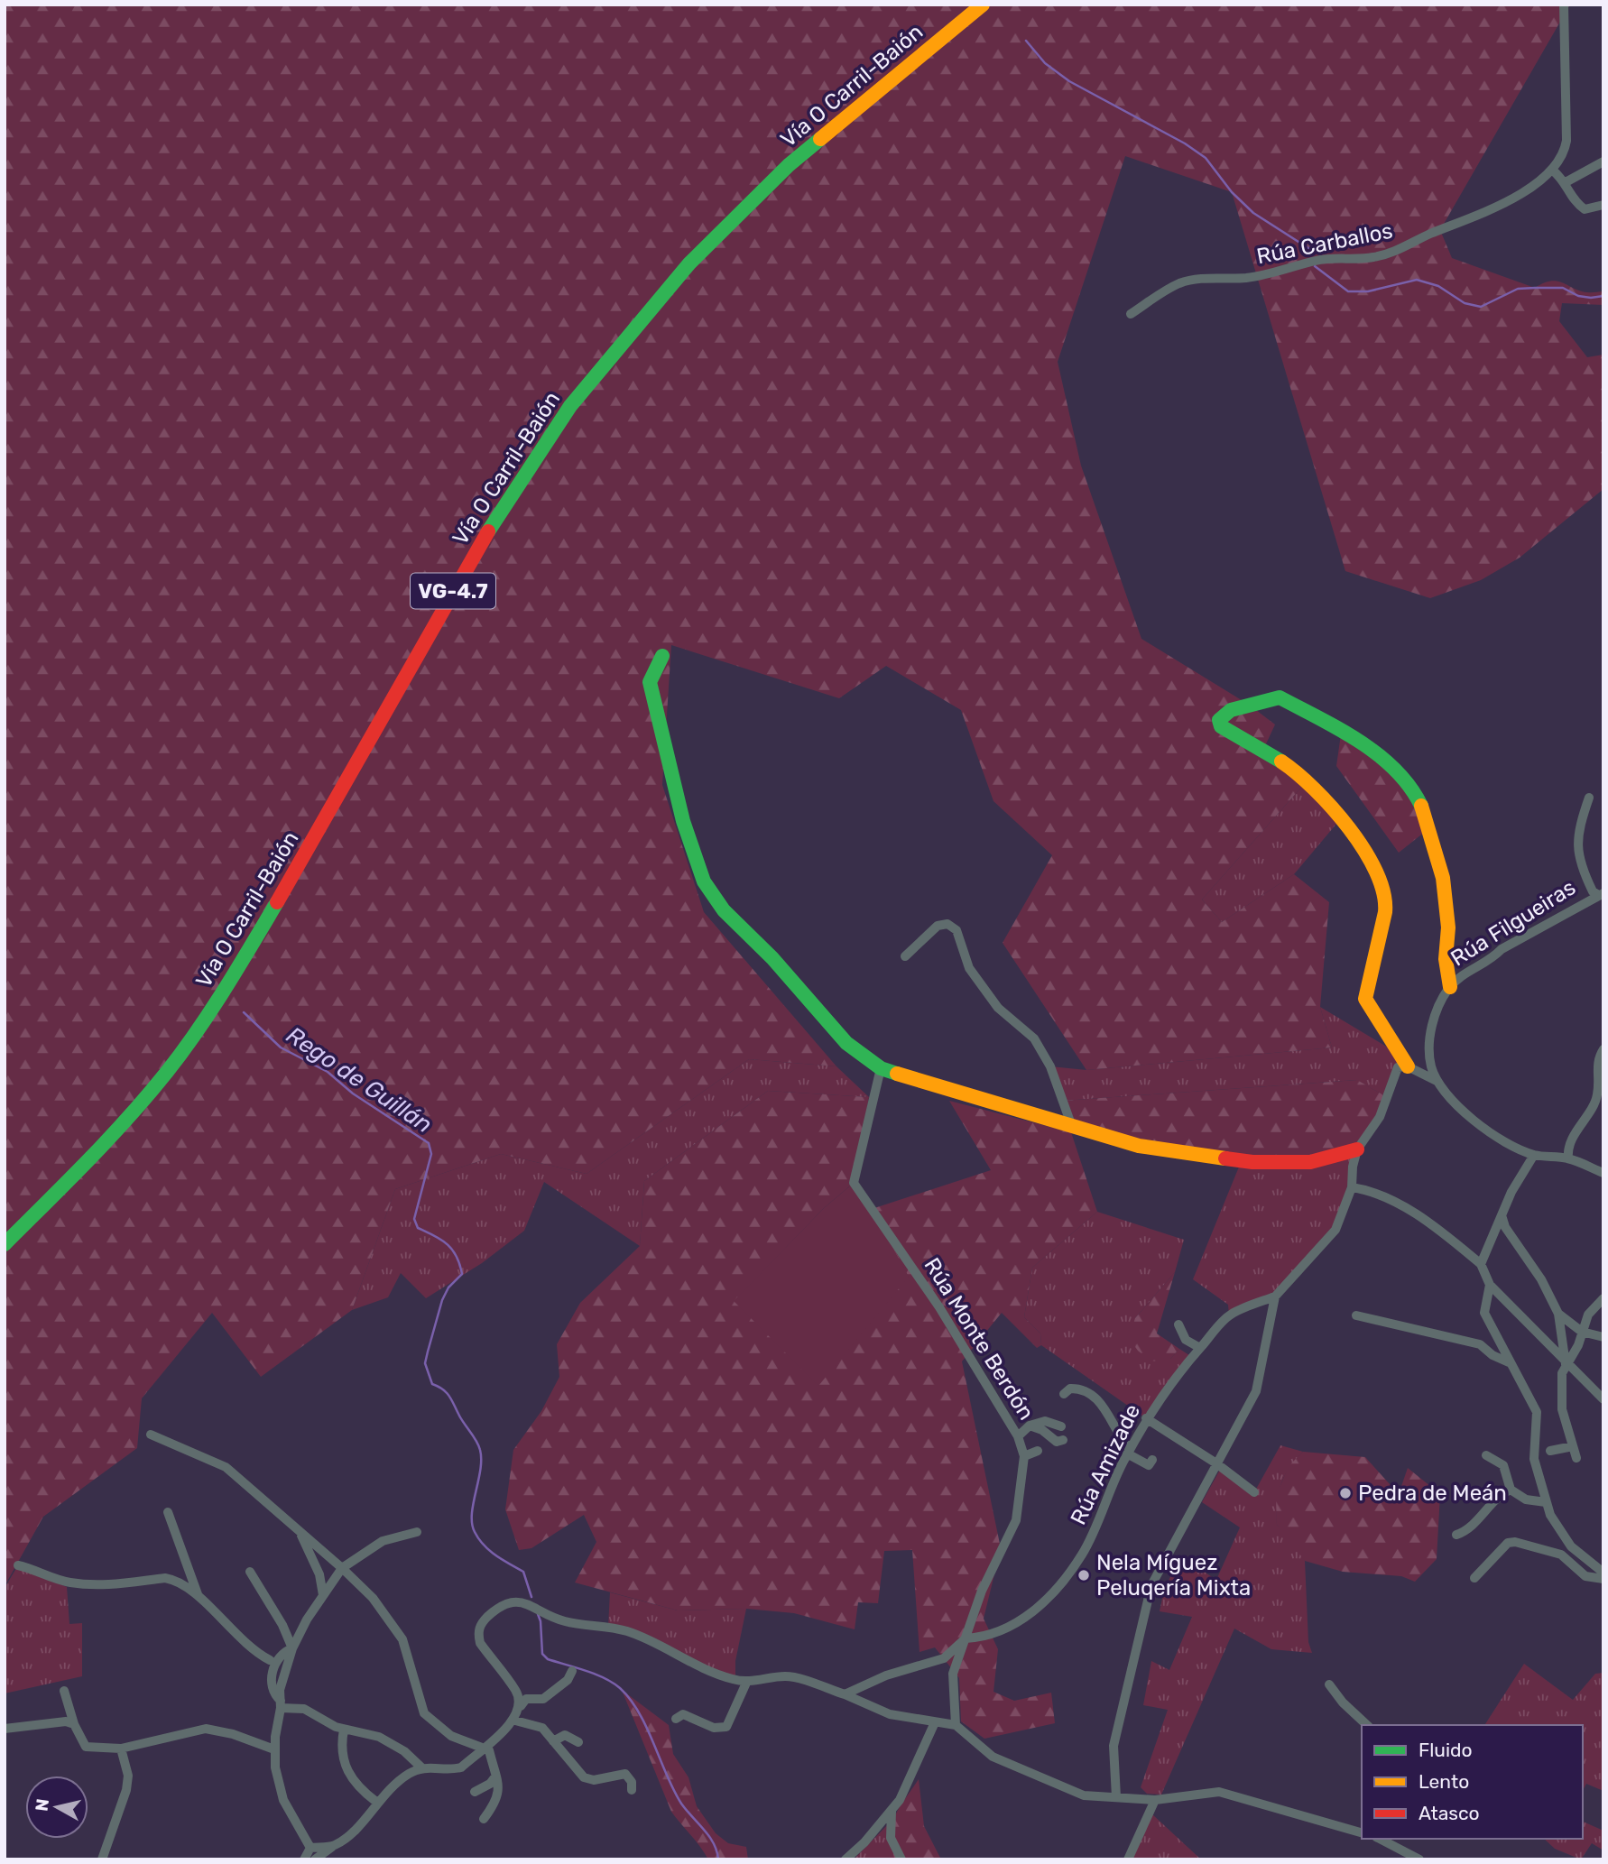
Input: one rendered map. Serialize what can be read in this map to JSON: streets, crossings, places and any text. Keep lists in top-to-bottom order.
{
  "streets": {
    "main road": ["Vía O Carril-Baión", "VG-4.7"],
    "street": [
      "Rúa Carballos",
      "Rúa Filgueiras",
      "Rúa Monte Berdón",
      "Rúa Amizade"
    ]
  },
  "crossings": [
    ["Rúa Monte Berdón", "Rúa Amizade"]
  ],
  "water": ["Rego de Guillán"],
  "places": ["Pedra de Meán", "Nela Míguez Peluqería Mixta"],
  "legend": ["Fluido", "Lento", "Atasco"],
  "north": "left"
}
